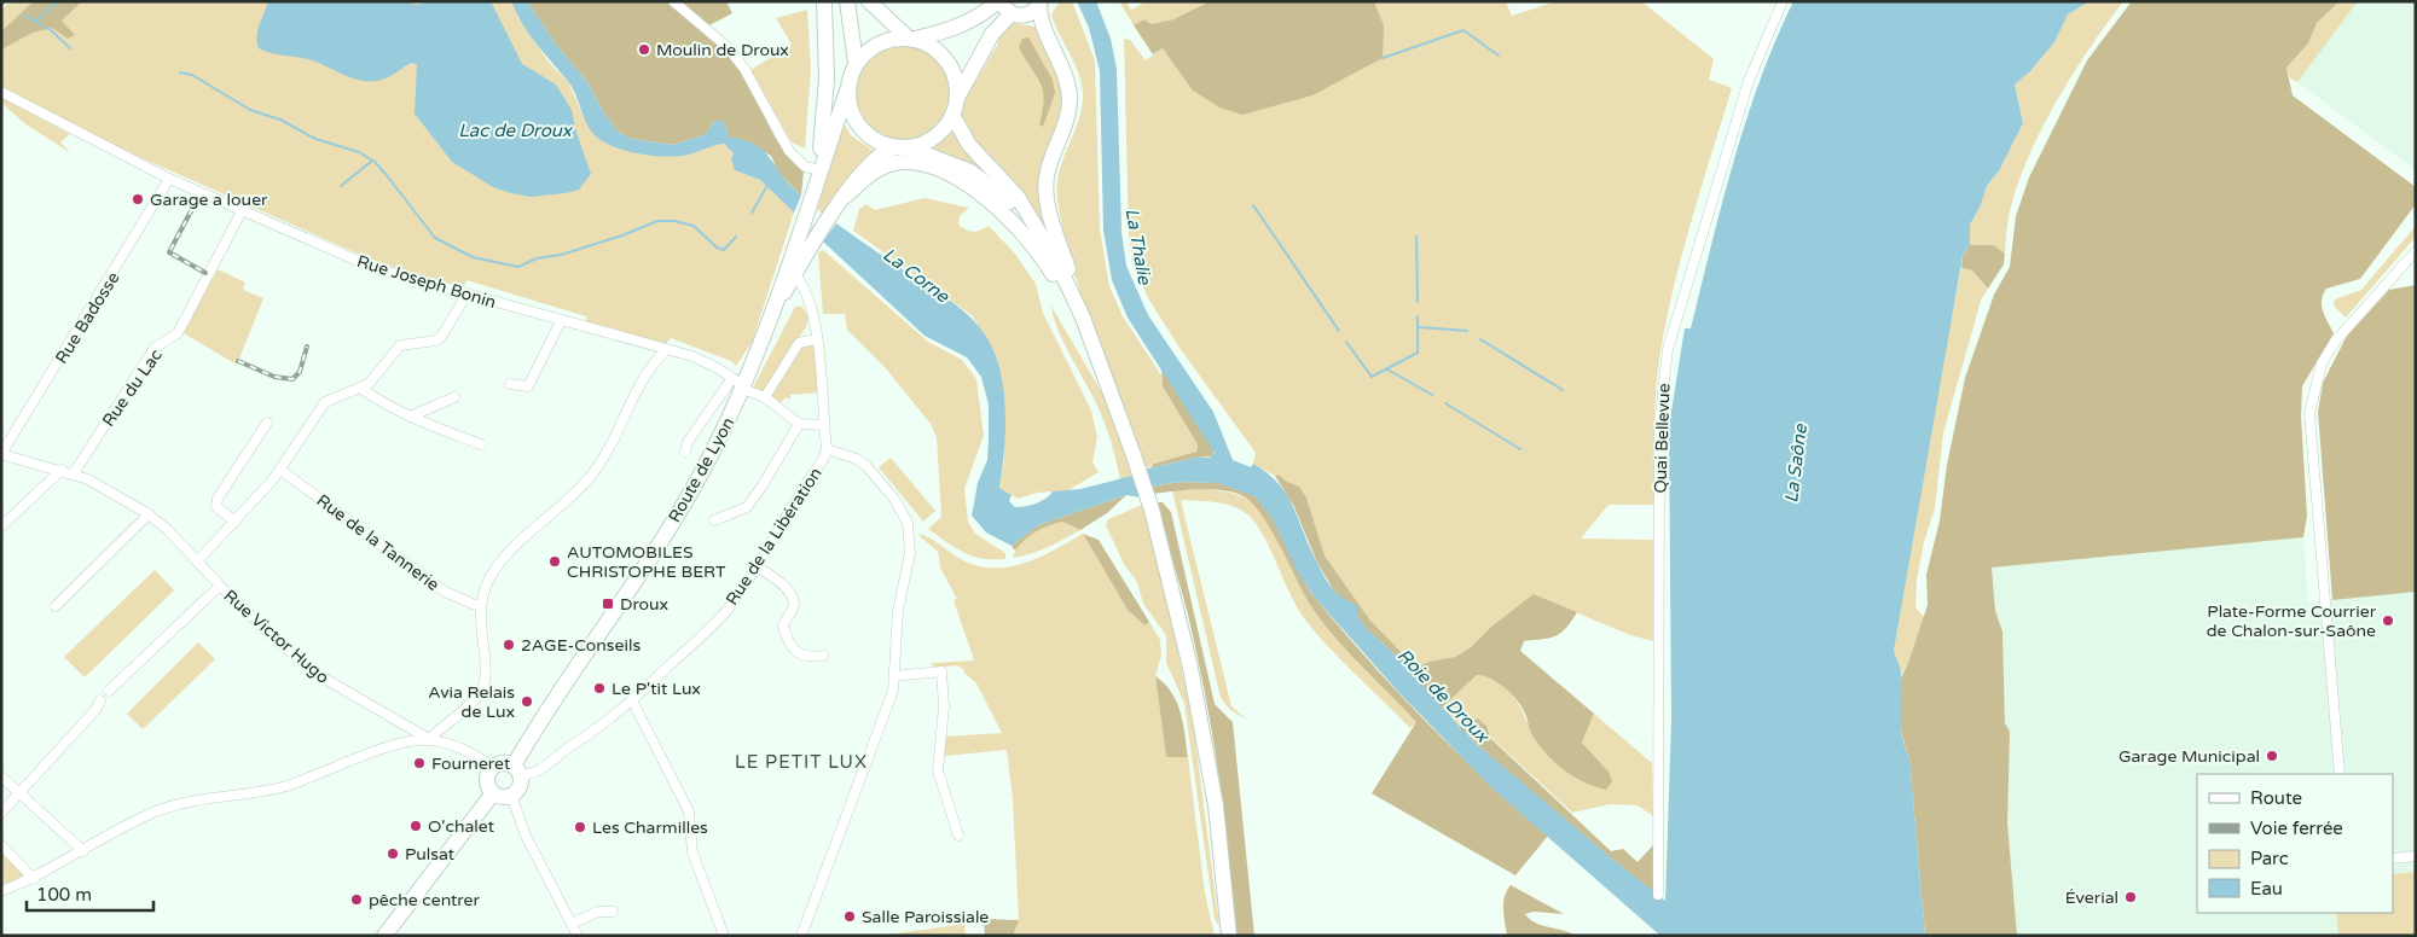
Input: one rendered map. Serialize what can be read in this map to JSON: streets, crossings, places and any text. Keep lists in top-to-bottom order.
{
  "streets": {
    "main road": ["Route de Lyon"],
    "street": [
      "Rue Joseph Bonin",
      "Rue Badosse",
      "Rue du Lac",
      "Quai Bellevue",
      "Rue de la Libération",
      "Rue de la Tannerie",
      "Rue Victor Hugo"
    ]
  },
  "crossings": [
    ["Rue Joseph Bonin", "Rue Badosse"],
    ["Rue Joseph Bonin", "Rue du Lac"],
    ["Rue Badosse", "Rue Victor Hugo"],
    ["Rue du Lac", "Rue Victor Hugo"],
    ["Route de Lyon", "Rue de la Libération"],
    ["Route de Lyon", "Rue Victor Hugo"],
    ["Rue de la Libération", "Rue Victor Hugo"]
  ],
  "districts": ["LE PETIT LUX"],
  "water": [
    "Lac de Droux",
    "La Thalie",
    "La Corne",
    "La Saône",
    "Roie de Droux"
  ],
  "places": {
    "other": [
      "Moulin de Droux",
      "Garage a louer",
      "AUTOMOBILES CHRISTOPHE BERT",
      "Plate-Forme Courrier de Chalon-sur-Saône",
      "2AGE-Conseils",
      "Le P'tit Lux",
      "Avia Relais de Lux",
      "Garage Municipal",
      "Fourneret",
      "O'chalet",
      "Les Charmilles",
      "Pulsat",
      "Éverial",
      "pêche centrer",
      "Salle Paroissiale"
    ],
    "transit": ["Droux"]
  },
  "legend": [
    "Route",
    "Voie ferrée",
    "Parc",
    "Eau"
  ],
  "scale_bar": "100 m"
}
